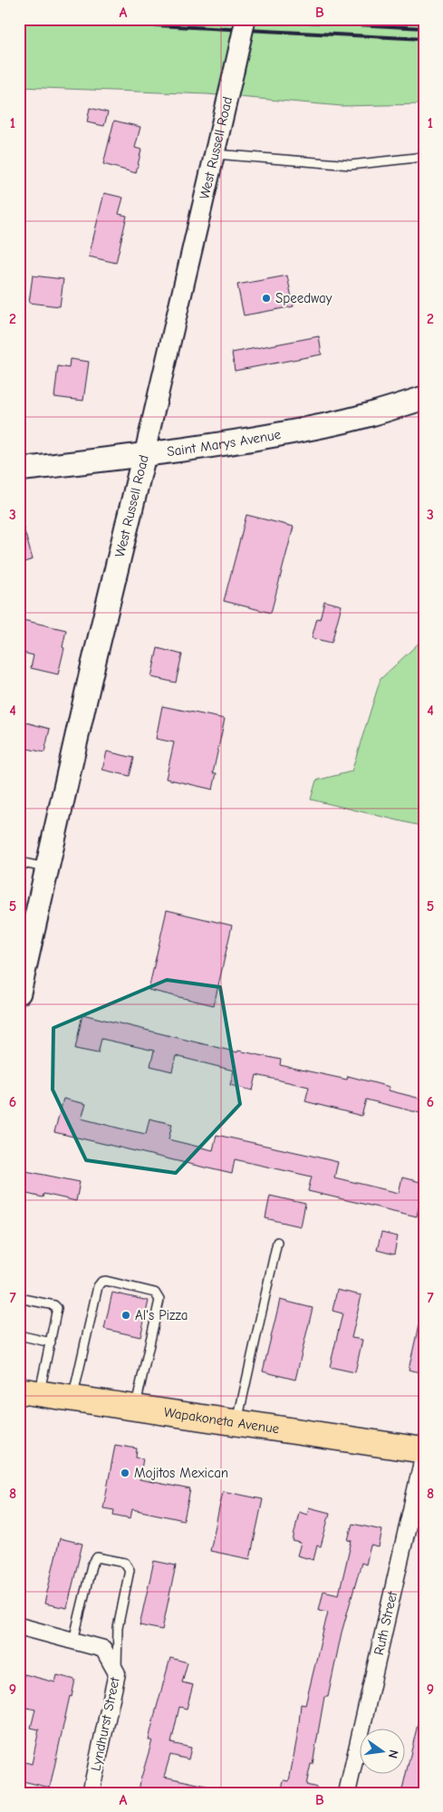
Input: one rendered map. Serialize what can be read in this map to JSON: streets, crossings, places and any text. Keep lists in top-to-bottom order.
{
  "streets": {
    "main road": ["West Russell Road", "Saint Marys Avenue", "Wapakoneta Avenue"],
    "street": ["Ruth Street", "Lyndhurst Street"]
  },
  "crossings": [
    ["West Russell Road", "Saint Marys Avenue"]
  ],
  "places": ["Speedway", "Al's Pizza", "Mojitos Mexican"],
  "north": "right",
  "grid": {
    "columns": ["A", "B"],
    "rows": [
      "1",
      "2",
      "3",
      "4",
      "5",
      "6",
      "7",
      "8",
      "9"
    ]
  }
}
